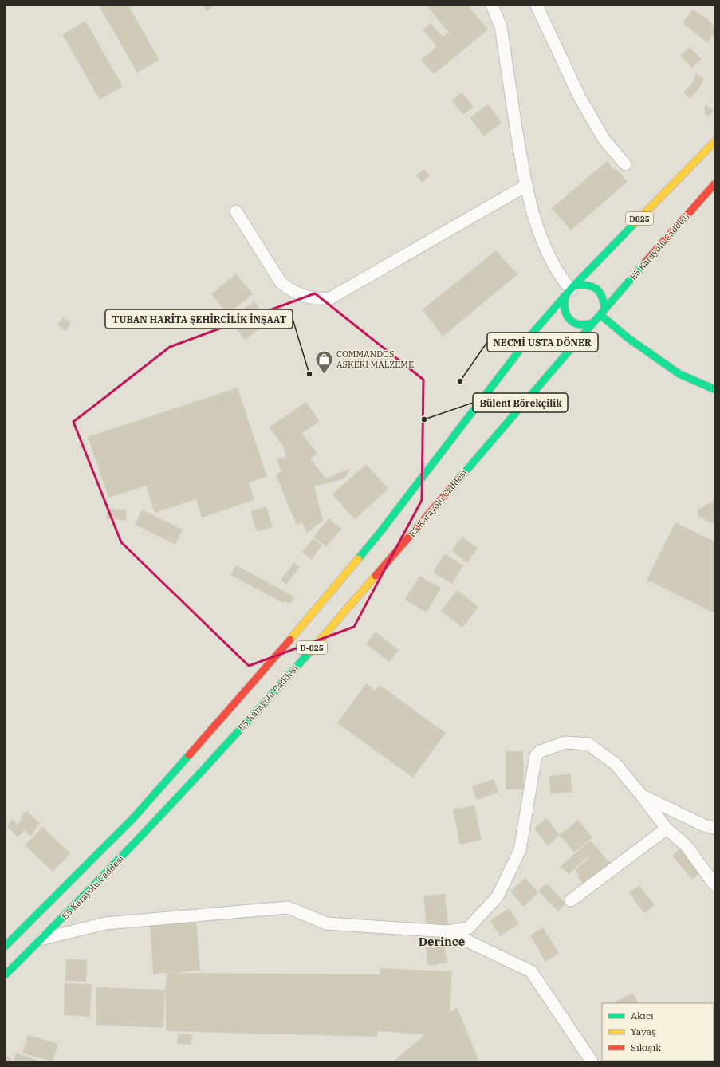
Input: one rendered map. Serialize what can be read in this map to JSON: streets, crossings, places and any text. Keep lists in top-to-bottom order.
{
  "streets": {
    "main road": ["D825", "E5 Karayolu Caddesi", "D-825"]
  },
  "crossings": [
    ["D825", "E5 Karayolu Caddesi"],
    ["D825", "D-825"],
    ["E5 Karayolu Caddesi", "D-825"]
  ],
  "districts": ["Derince"],
  "places": {
    "other": ["TUBAN HARİTA ŞEHİRCİLİK İNŞAAT", "NECMİ USTA DÖNER", "Bülent Börekçilik"],
    "shop": ["COMMANDOS ASKERİ MALZEME"]
  },
  "legend": ["Akıcı", "Yavaş", "Sıkışık"]
}
